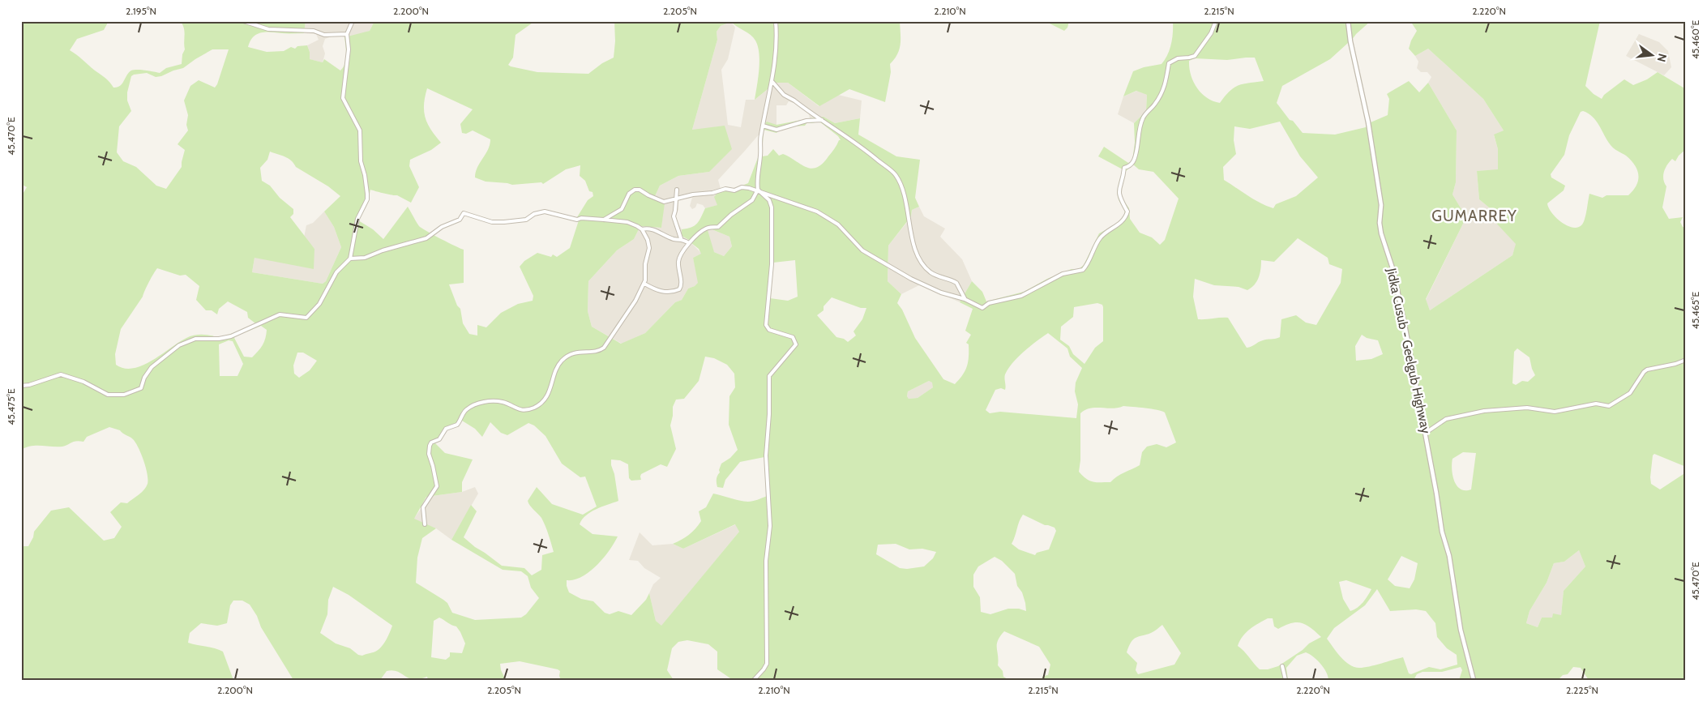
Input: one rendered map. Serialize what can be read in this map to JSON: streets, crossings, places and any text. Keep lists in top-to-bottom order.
{
  "streets": {
    "street": ["Jidka Cusub - Geelgub Highway"]
  },
  "districts": ["GUMARREY"],
  "north": "right",
  "coordinates": [
    "2.195°N",
    "2.200°N",
    "2.205°N",
    "2.210°N",
    "2.215°N",
    "2.220°N",
    "45.460°E",
    "45.470°E",
    "45.465°E",
    "45.475°E",
    "2.225°N"
  ]
}
